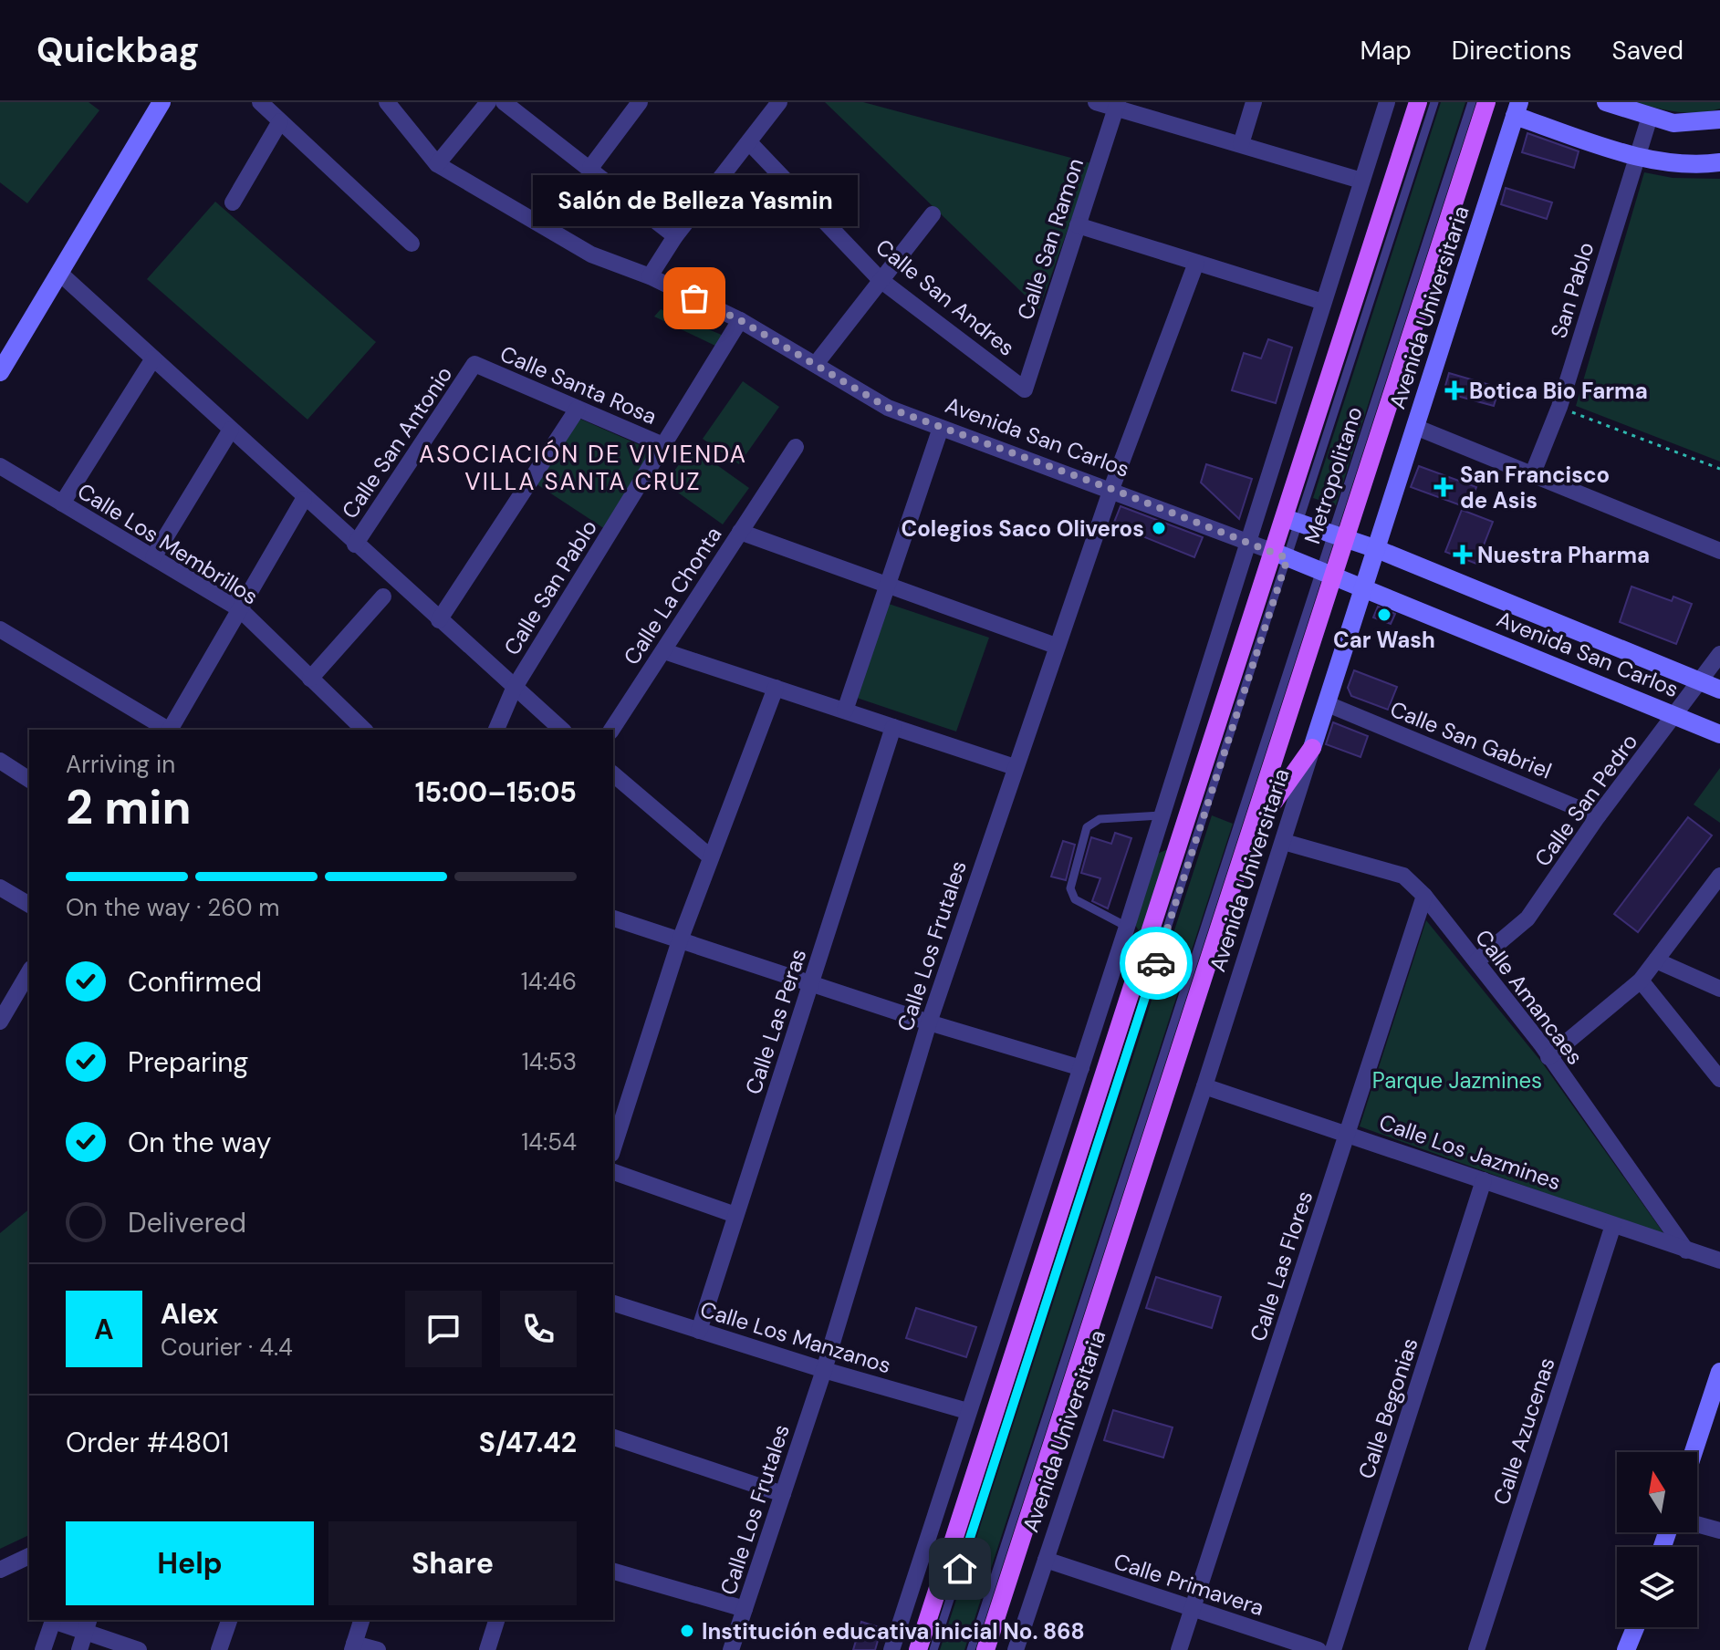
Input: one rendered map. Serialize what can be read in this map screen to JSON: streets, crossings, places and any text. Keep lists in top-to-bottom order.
{
  "streets": {
    "main road": ["Avenida Universitaria"],
    "street": [
      "Calle San Ramon",
      "San Pablo",
      "Calle San Andres",
      "Calle Santa Rosa",
      "Avenida San Carlos",
      "Calle San Antonio",
      "Calle Los Membrillos",
      "Calle San Pablo",
      "Calle La Chonta",
      "Calle San Gabriel",
      "Calle San Pedro",
      "Calle Los Frutales",
      "Calle Amancaes",
      "Calle Las Peras",
      "Calle Los Jazmines",
      "Calle Las Flores",
      "Calle Los Manzanos",
      "Calle Begonias",
      "Calle Azucenas",
      "Calle Primavera"
    ],
    "lane": ["Metropolitano"]
  },
  "crossings": [
    ["Calle San Ramon", "Calle San Andres"],
    ["Avenida Universitaria", "Avenida San Carlos"],
    ["Avenida Universitaria", "Metropolitano"],
    ["Avenida Universitaria", "Calle San Gabriel"],
    ["Avenida Universitaria", "Calle Amancaes"],
    ["Avenida Universitaria", "Calle Los Jazmines"],
    ["Avenida Universitaria", "Calle Primavera"],
    ["Calle Santa Rosa", "Calle San Antonio"],
    ["Calle Santa Rosa", "Calle San Pablo"],
    ["Avenida San Carlos", "Metropolitano"],
    ["Avenida San Carlos", "Calle San Pablo"],
    ["Avenida San Carlos", "Calle San Pedro"],
    ["Avenida San Carlos", "Calle Los Frutales"],
    ["Calle San Gabriel", "Calle San Pedro"],
    ["Calle San Pedro", "Calle Amancaes"],
    ["Calle Los Frutales", "Calle Los Manzanos"],
    ["Calle Amancaes", "Calle Los Jazmines"],
    ["Calle Amancaes", "Calle Las Flores"],
    ["Calle Las Peras", "Calle Los Manzanos"],
    ["Calle Los Jazmines", "Calle Las Flores"],
    ["Calle Los Jazmines", "Calle Begonias"],
    ["Calle Los Jazmines", "Calle Azucenas"],
    ["Calle Las Flores", "Calle Primavera"]
  ],
  "districts": ["ASOCIACIÓN DE VIVIENDA VILLA SANTA CRUZ"],
  "parks": ["Parque Jazmines"],
  "places": {
    "other": [
      "Salón de Belleza Yasmin",
      "Colegios Saco Oliveros",
      "Car Wash",
      "Institución educativa inicial No. 868"
    ],
    "health": ["Botica Bio Farma", "San Francisco de Asis", "Nuestra Pharma"]
  },
  "north": "top",
  "page": {
    "header": "Quickbag",
    "nav": ["Map", "Directions", "Saved"],
    "bubble": "Salón de Belleza Yasmin",
    "heading": ["2 min", "Arriving in", "15:00–15:05"],
    "panel": [
      "Alex",
      "Courier · 4.4",
      "Order #4801",
      "S/47.42"
    ],
    "bar": "On the way · 260 m",
    "list": [
      ["Confirmed", "14:46"],
      ["Preparing", "14:53"],
      ["On the way", "14:54"],
      "Delivered"
    ],
    "round": "A",
    "buttons": ["Help", "Share"]
  }
}
